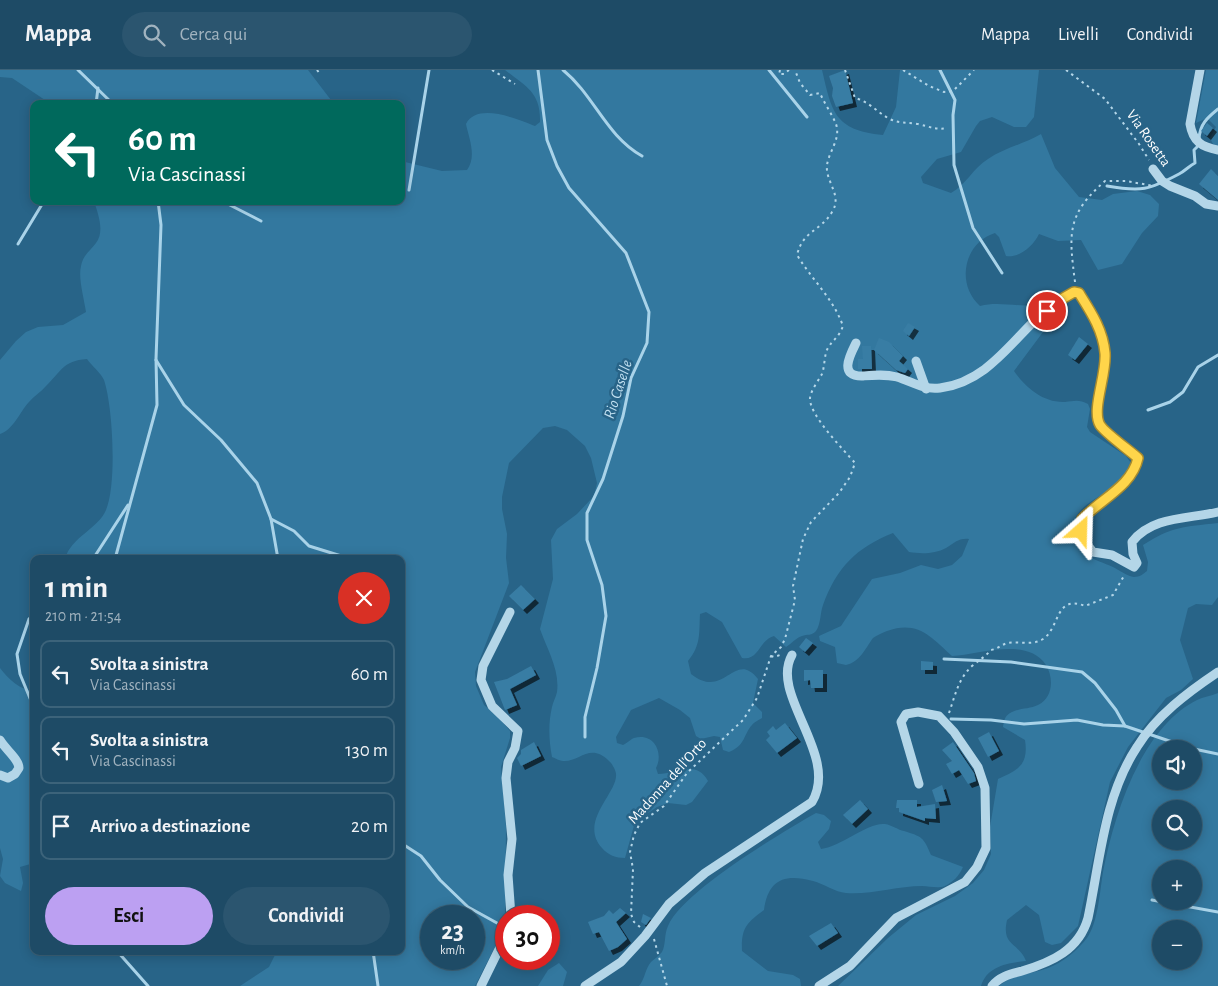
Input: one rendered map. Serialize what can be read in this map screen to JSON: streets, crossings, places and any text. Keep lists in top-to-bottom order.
{
  "streets": {
    "street": ["Via Rosetta"],
    "path": ["Madonna dell'Orto"]
  },
  "water": ["Rio Caselle"],
  "page": {
    "header": "Mappa",
    "search": "Cerca qui",
    "nav": ["Mappa", "Livelli", "Condividi"],
    "turn": ["60 m", "Via Cascinassi"],
    "heading": ["1 min", "210 m · 21:54"],
    "list": [
      {
        "name": "Svolta a sinistra",
        "note": "Via Cascinassi",
        "value": "60 m"
      },
      {
        "name": "Svolta a sinistra",
        "note": "Via Cascinassi",
        "value": "130 m"
      },
      {
        "name": "Arrivo a destinazione",
        "value": "20 m"
      }
    ],
    "map_buttons": ["+", "−"],
    "buttons": ["Esci", "Condividi"],
    "speed": "23 km/h",
    "limit": "30"
  }
}
